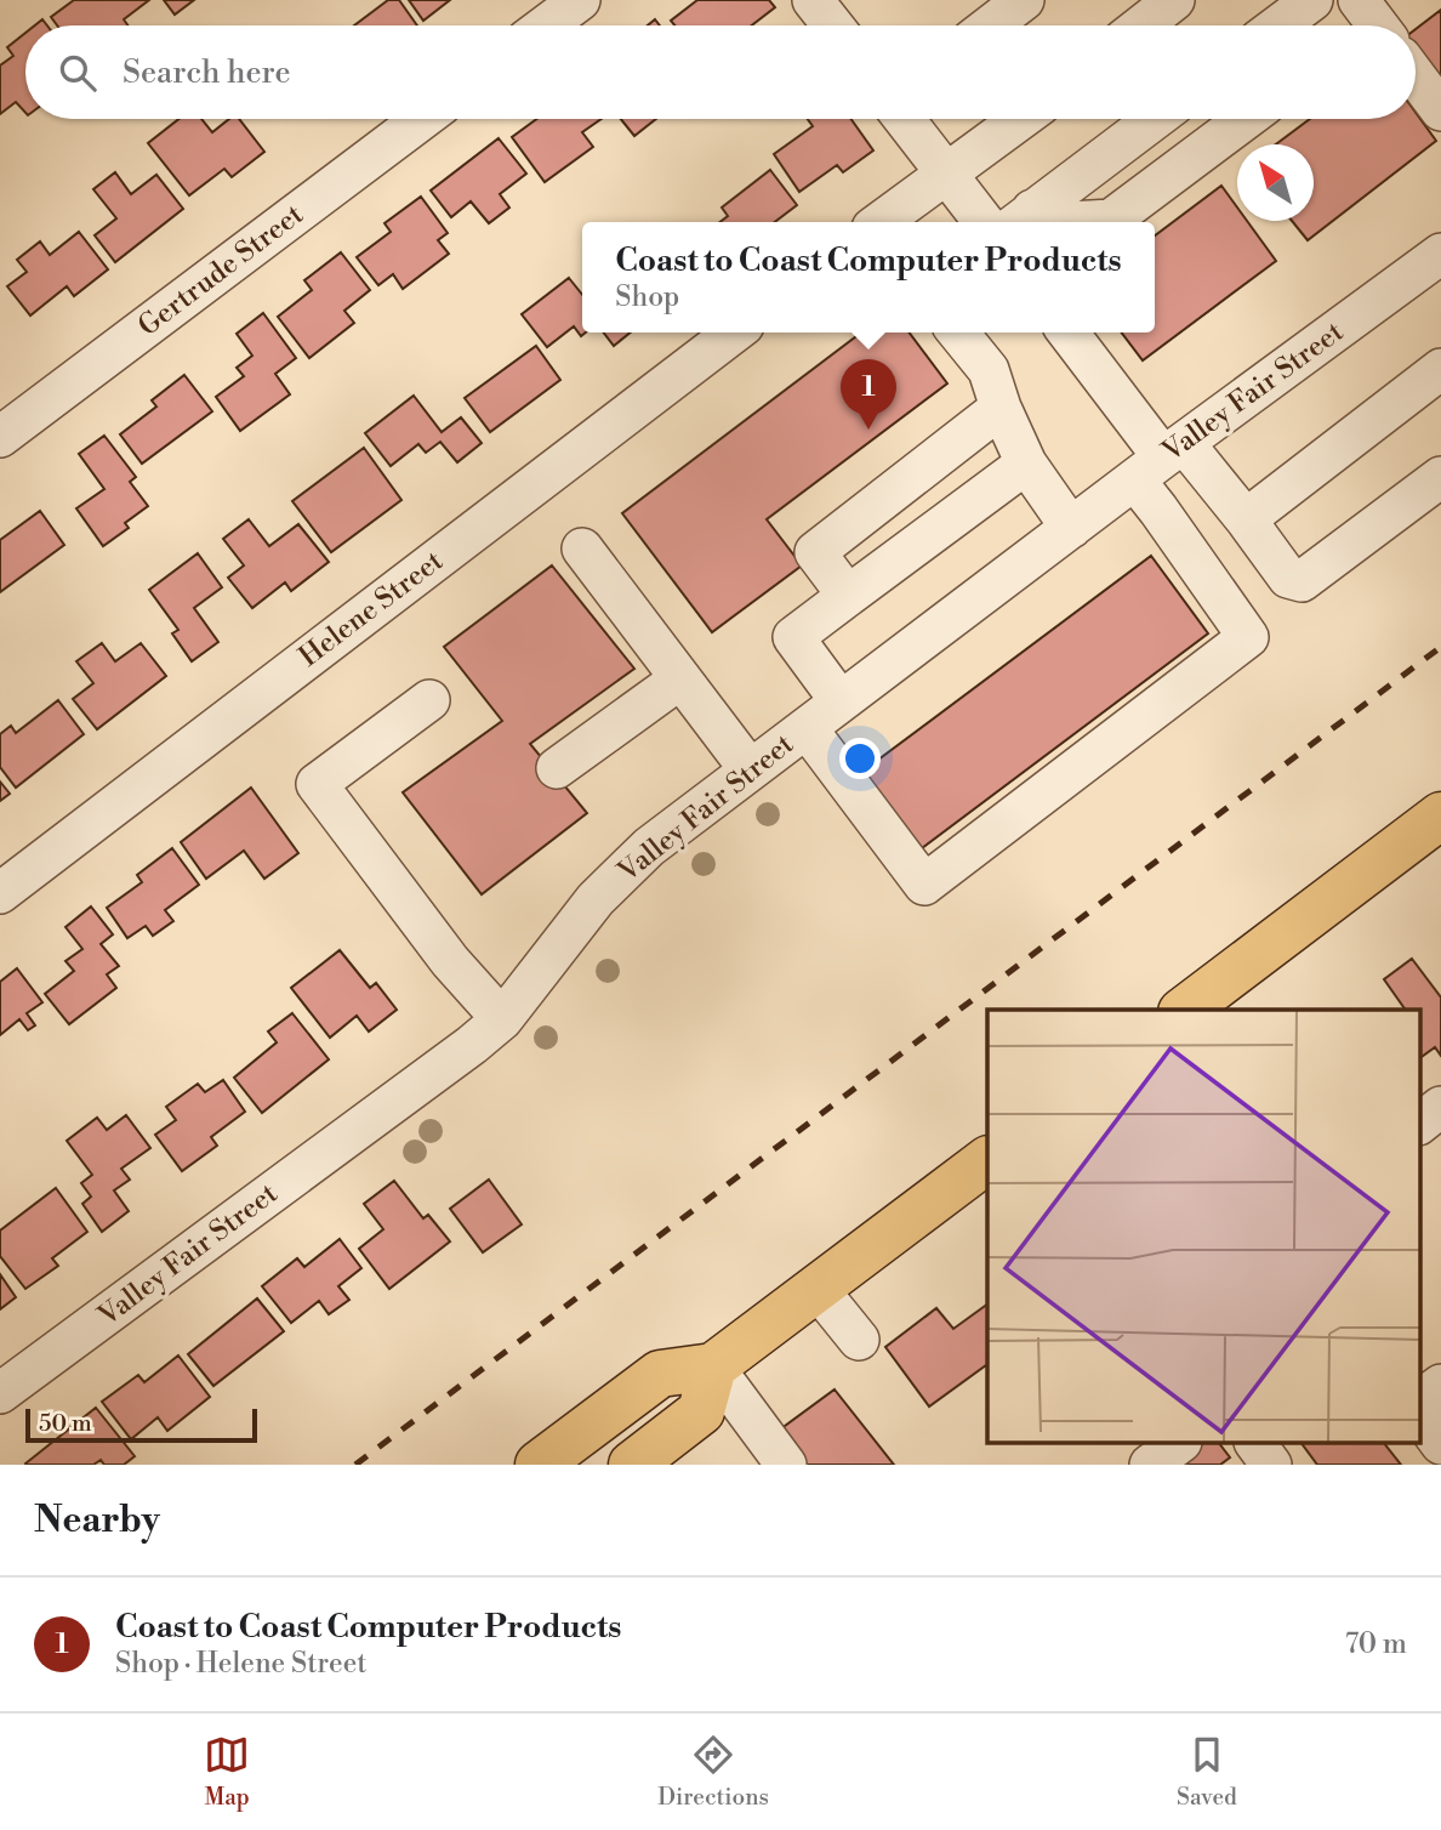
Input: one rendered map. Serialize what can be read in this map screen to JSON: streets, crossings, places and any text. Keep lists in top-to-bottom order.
{
  "streets": {
    "street": ["Gertrude Street", "Valley Fair Street", "Helene Street"]
  },
  "scale_bar": "50 m",
  "north": "top left",
  "page": {
    "search": "Search here",
    "popup": ["Coast to Coast Computer Products", "Shop"],
    "pins": "1",
    "scale": "50 m",
    "heading": "Nearby",
    "list": [
      {
        "mark": "1",
        "name": "Coast to Coast Computer Products",
        "note": "Shop · Helene Street",
        "value": "70 m"
      }
    ],
    "nav": ["Map", "Directions", "Saved"]
  }
}
